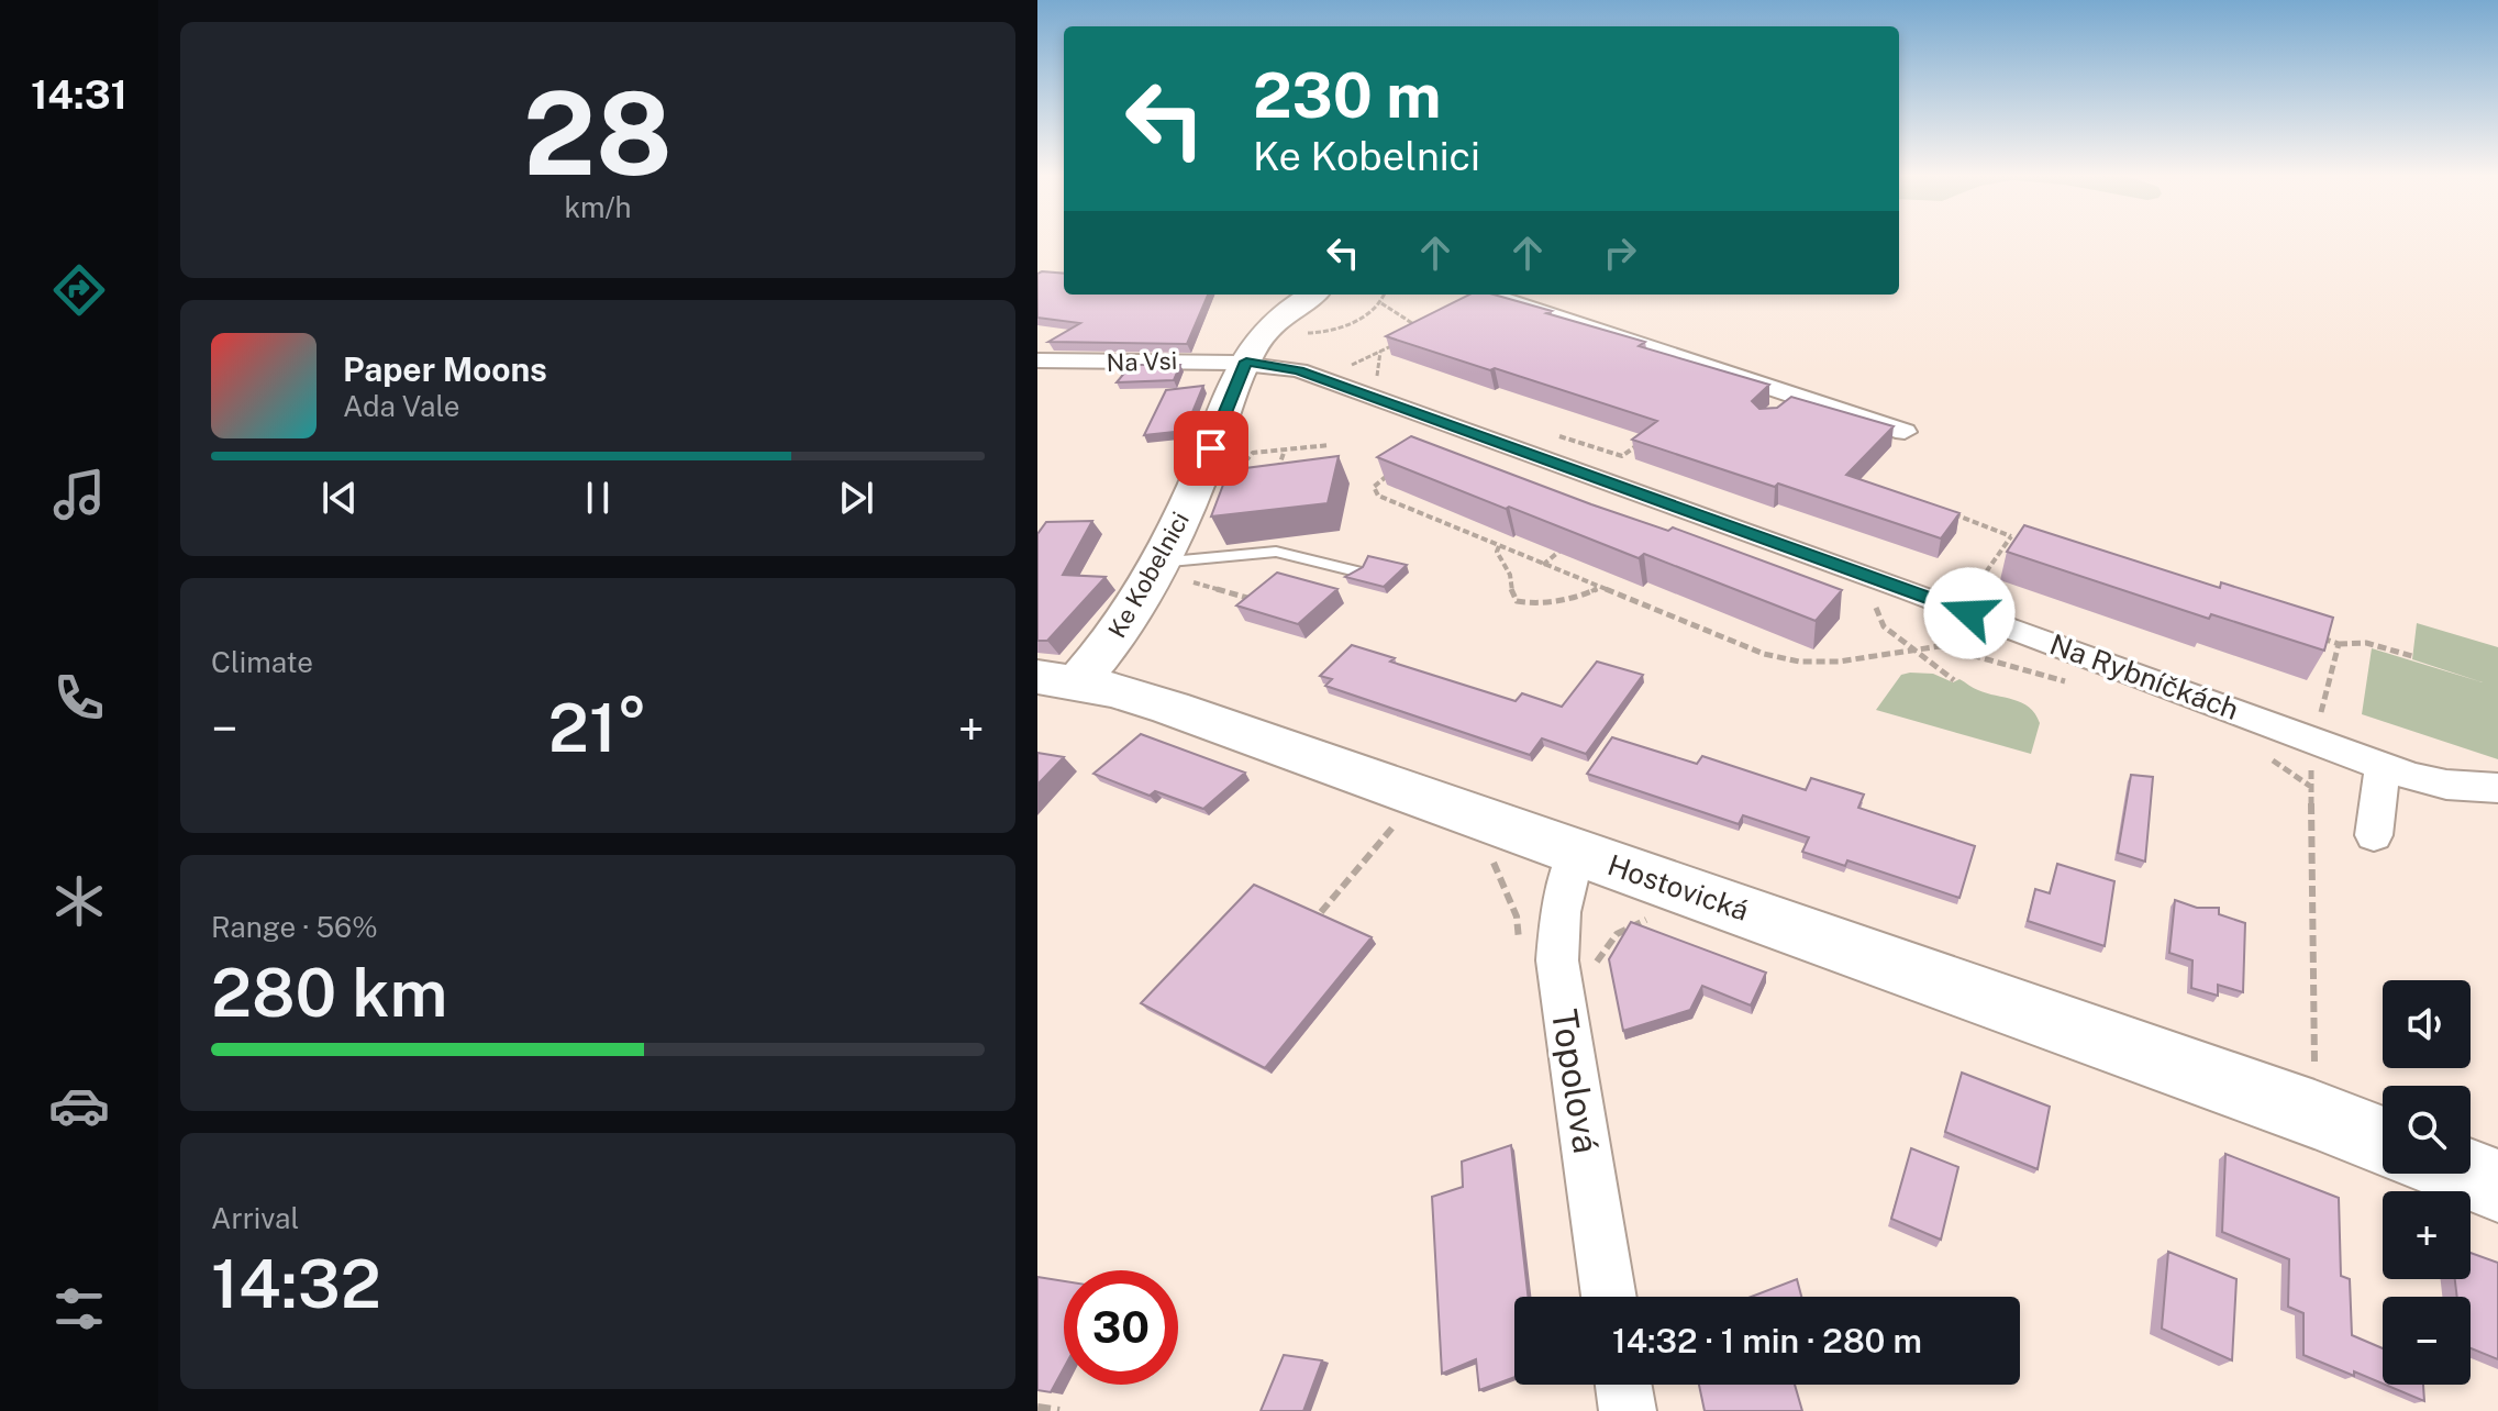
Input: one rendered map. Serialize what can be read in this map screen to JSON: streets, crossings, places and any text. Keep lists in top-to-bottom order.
{
  "streets": {
    "main road": ["Ke Kobelnici", "Hostovická"],
    "street": ["Na Vsi", "Na Rybníčkách", "Topolová"]
  },
  "crossings": [
    ["Na Vsi", "Ke Kobelnici"],
    ["Na Vsi", "Na Rybníčkách"],
    ["Ke Kobelnici", "Na Rybníčkách"],
    ["Ke Kobelnici", "Hostovická"],
    ["Hostovická", "Topolová"]
  ],
  "page": {
    "tabs": "14:31",
    "tile": [
      ["28", "km/h"],
      "Climate",
      ["Range · 56%", "280 km"],
      ["Arrival", "14:32"]
    ],
    "turn": ["230 m", "Ke Kobelnici"],
    "song": ["Paper Moons", "Ada Vale"],
    "heat": ["−", "21°", "+"],
    "map_buttons": ["+", "−"],
    "limit": "30",
    "trip": "14:32 · 1 min · 280 m"
  }
}
